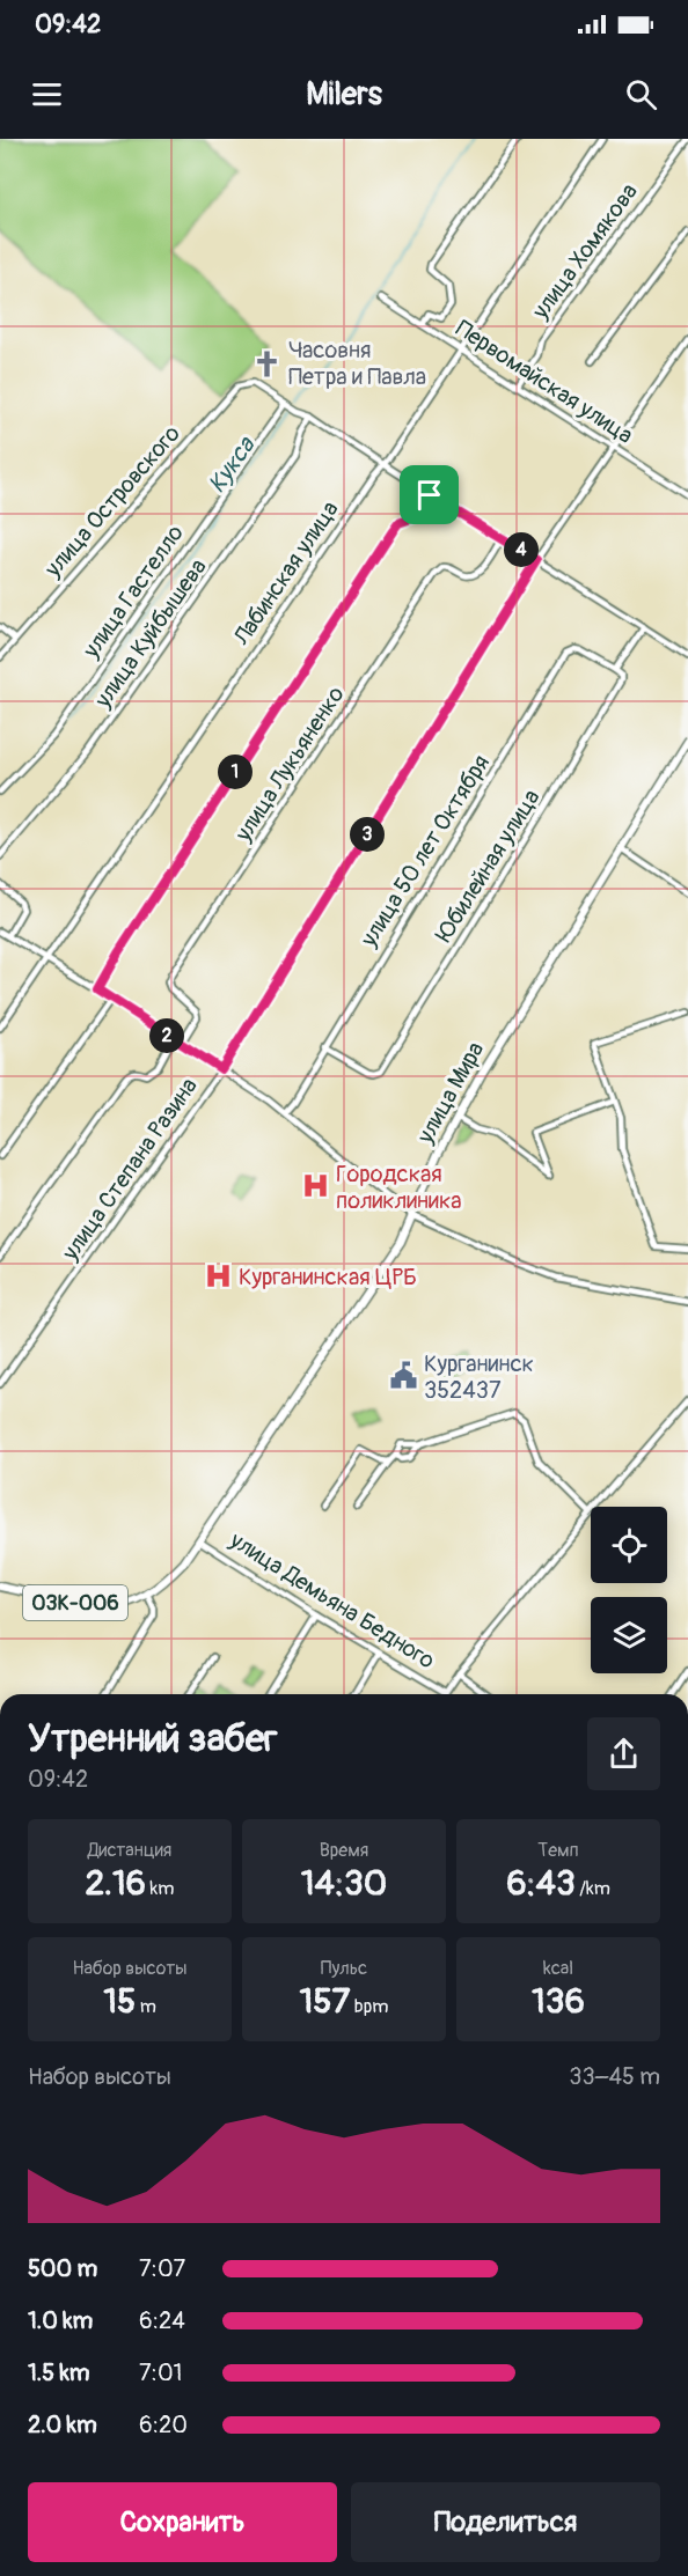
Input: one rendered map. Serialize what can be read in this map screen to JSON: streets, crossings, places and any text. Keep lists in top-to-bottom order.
{
  "streets": {
    "main road": ["улица Мира", "03К-006"],
    "street": [
      "улица Хомякова",
      "Первомайская улица",
      "улица Островского",
      "Лабинская улица",
      "улица Гастелло",
      "улица Куйбышева",
      "улица Лукьяненко",
      "улица 50 лет Октября",
      "Юбилейная улица",
      "улица Степана Разина",
      "улица Демьяна Бедного"
    ]
  },
  "crossings": [
    ["улица Хомякова", "Первомайская улица"],
    ["Первомайская улица", "Лабинская улица"],
    ["Первомайская улица", "улица Степана Разина"],
    ["улица Островского", "улица Гастелло"],
    ["улица 50 лет Октября", "Юбилейная улица"],
    ["улица Мира", "улица Демьяна Бедного"],
    ["улица Мира", "03К-006"]
  ],
  "water": ["Кукса"],
  "places": {
    "church": ["Часовня Петра и Павла"],
    "hospital": ["Городская поликлиника", "Курганинская ЦРБ"],
    "public building": ["Курганинск 352437"]
  },
  "page": {
    "status": "09:42",
    "header": "Milers",
    "pins": [
      "4",
      "1",
      "3",
      "2"
    ],
    "heading": ["Утренний забег", "09:42"],
    "stats": [
      ["Дистанция", "2.16 km"],
      ["Время", "14:30"],
      ["Темп", "6:43 /km"],
      ["Набор высоты", "15 m"],
      ["Пульс", "157 bpm"],
      ["kcal", "136"]
    ],
    "chart": ["Набор высоты", "33–45 m"],
    "list": [
      {
        "name": "500 m",
        "note": "7:07"
      },
      {
        "name": "1.0 km",
        "note": "6:24"
      },
      {
        "name": "1.5 km",
        "note": "7:01"
      },
      {
        "name": "2.0 km",
        "note": "6:20"
      }
    ],
    "buttons": ["Сохранить", "Поделиться"]
  }
}
